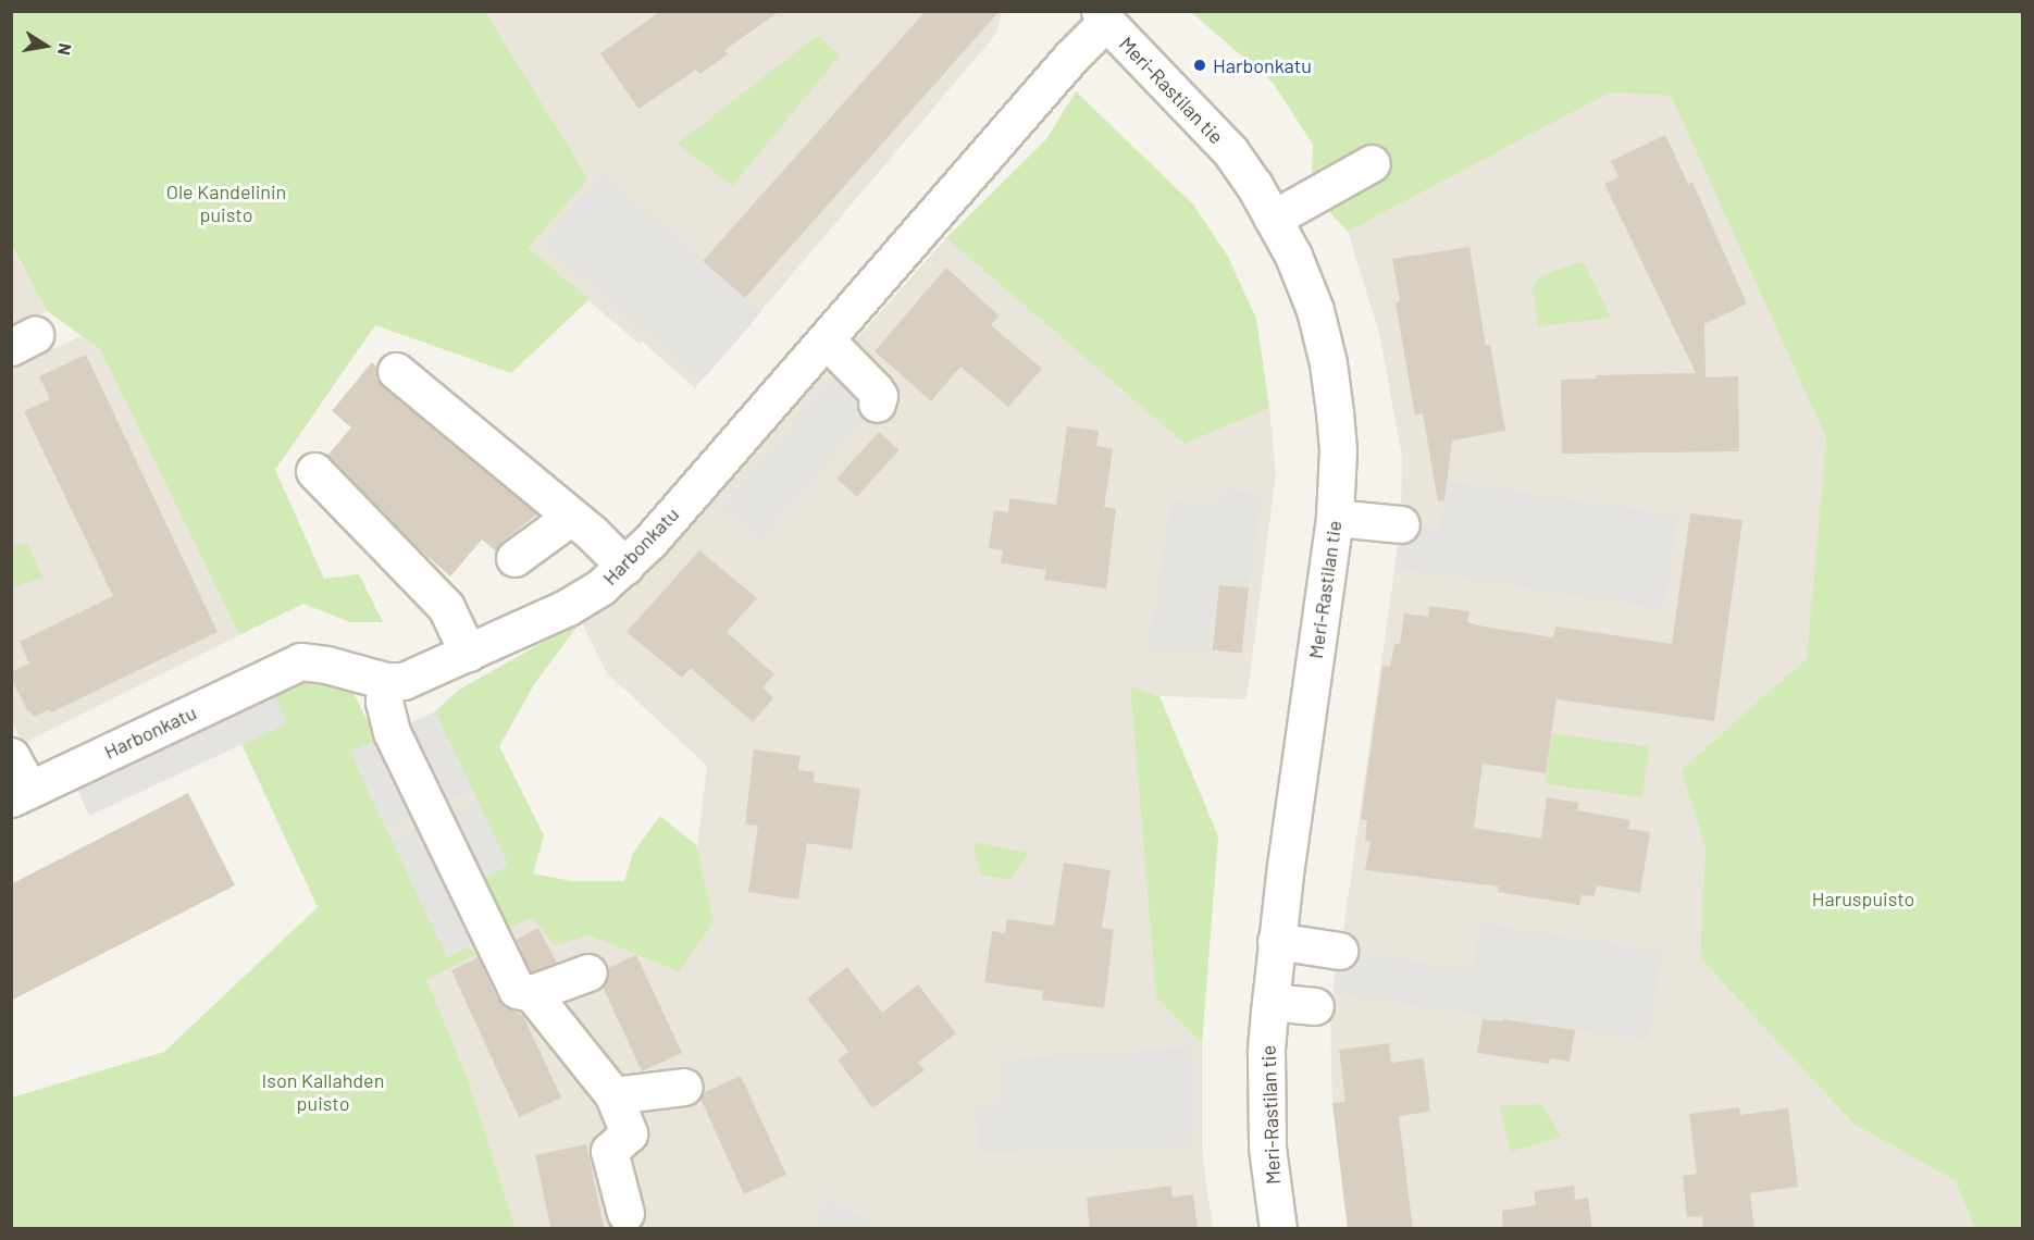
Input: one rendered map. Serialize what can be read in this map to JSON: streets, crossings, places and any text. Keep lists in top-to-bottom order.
{
  "streets": {
    "street": ["Meri-Rastilan tie", "Harbonkatu"]
  },
  "crossings": [
    ["Meri-Rastilan tie", "Harbonkatu"]
  ],
  "parks": ["Ole Kandelinin puisto", "Haruspuisto", "Ison Kallahden puisto"],
  "places": ["Harbonkatu"],
  "north": "right"
}
